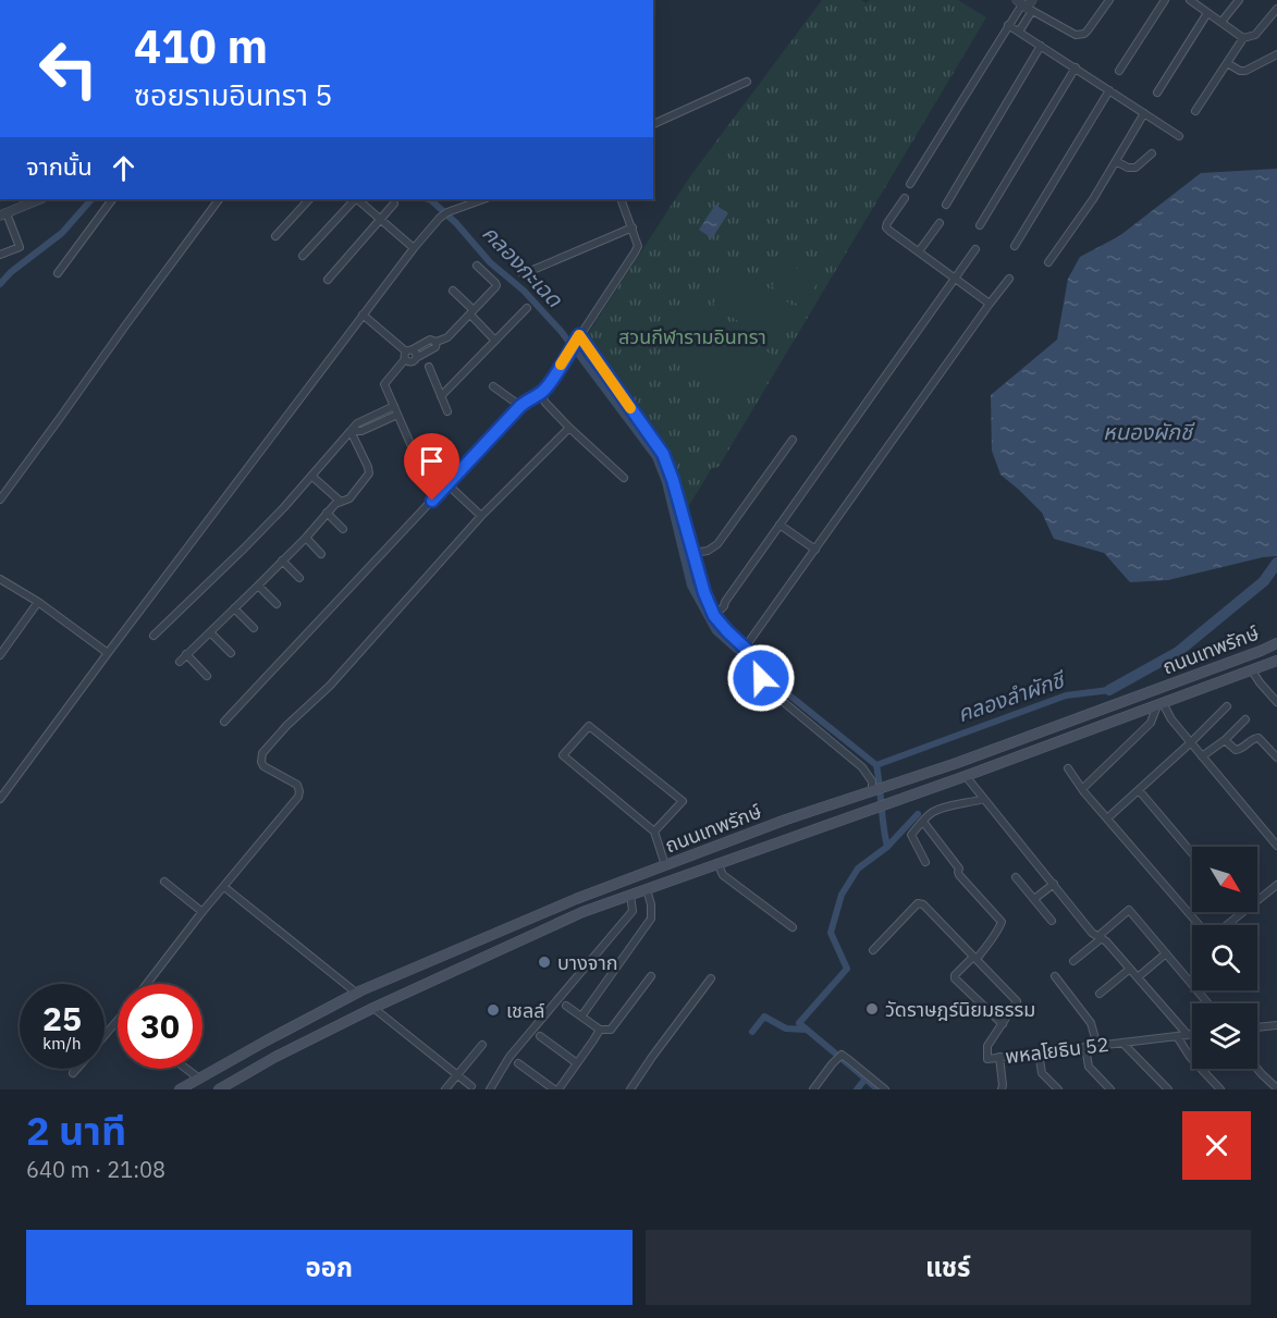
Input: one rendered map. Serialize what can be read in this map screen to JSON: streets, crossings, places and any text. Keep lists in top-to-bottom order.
{
  "streets": {
    "main road": ["ถนนเทพรักษ์"],
    "street": ["พหลโยธิน 52"]
  },
  "water": ["คลองกะเฉด", "หนองผักชี", "คลองลำผักชี"],
  "parks": ["สวนกีฬารามอินทรา"],
  "places": ["บางจาก", "วัดราษฎร์นิยมธรรม", "เชลล์"],
  "north": "bottom right",
  "page": {
    "turn": ["410 m", "ซอยรามอินทรา 5"],
    "then": "จากนั้น",
    "speed": "25 km/h",
    "limit": "30",
    "heading": ["2 นาที", "640 m · 21:08"],
    "buttons": ["ออก", "แชร์"]
  }
}
